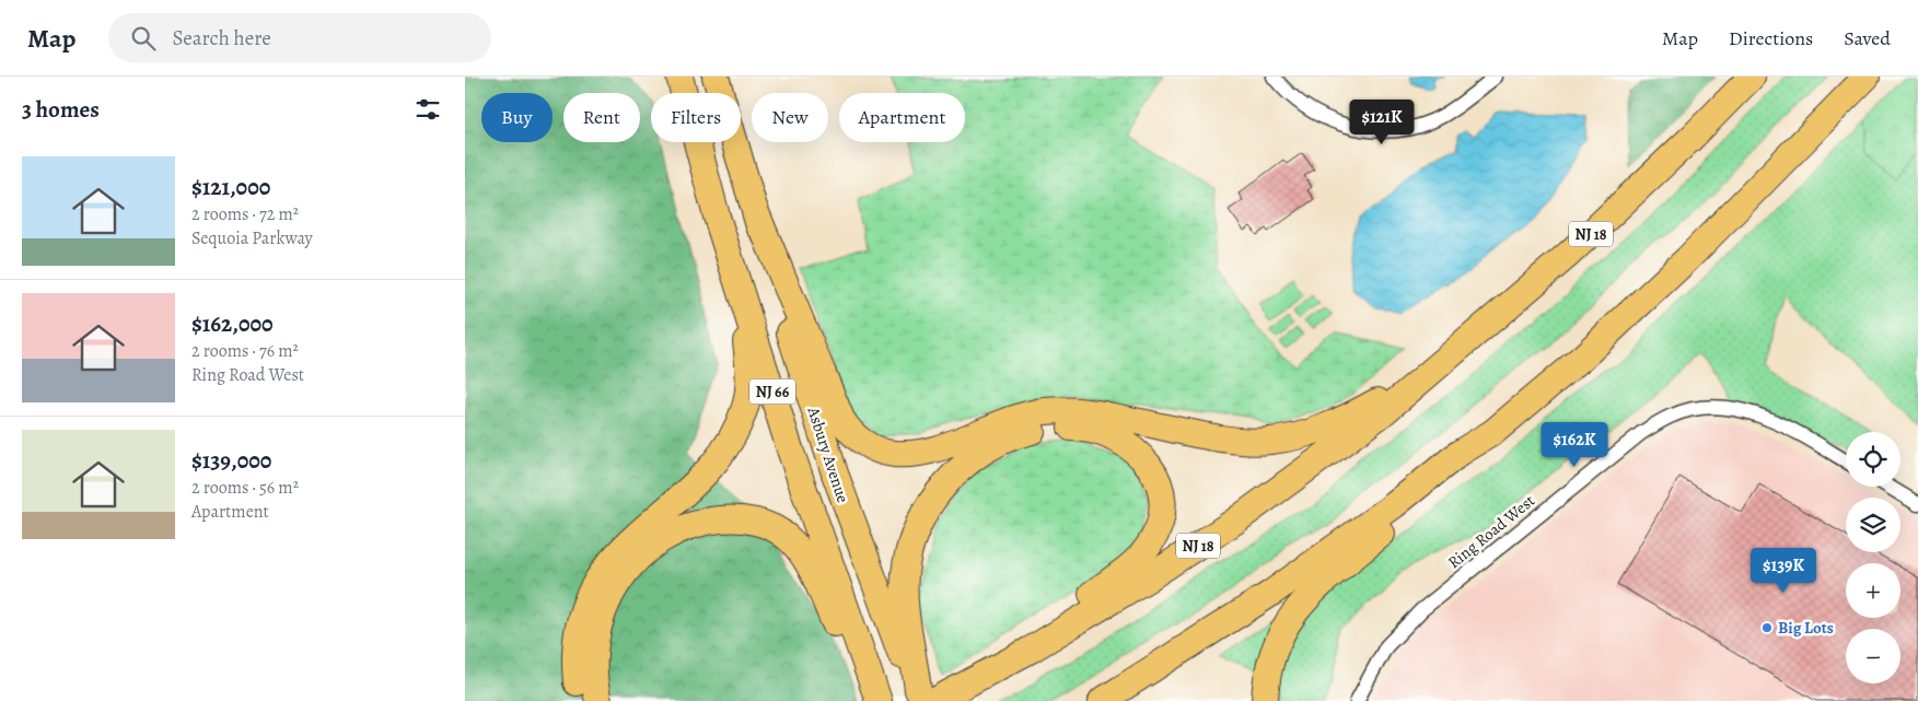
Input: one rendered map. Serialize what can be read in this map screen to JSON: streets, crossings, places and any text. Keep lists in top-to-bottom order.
{
  "streets": {
    "highway": ["NJ 18", "NJ 66", "Asbury Avenue"],
    "street": ["Ring Road West"]
  },
  "crossings": [
    ["NJ 18", "Asbury Avenue"]
  ],
  "places": ["Big Lots"],
  "page": {
    "header": "Map",
    "search": "Search here",
    "nav": ["Map", "Directions", "Saved"],
    "heading": "3 homes",
    "chip": [
      "Buy",
      "Rent",
      "Filters",
      "New",
      "Apartment"
    ],
    "price": ["$121K", "$162K", "$139K"],
    "list": [
      {
        "name": "$121,000",
        "note": "2 rooms · 72 m² · Sequoia Parkway"
      },
      {
        "name": "$162,000",
        "note": "2 rooms · 76 m² · Ring Road West"
      },
      {
        "name": "$139,000",
        "note": "2 rooms · 56 m² · Apartment"
      }
    ],
    "map_buttons": ["+", "−"]
  }
}
